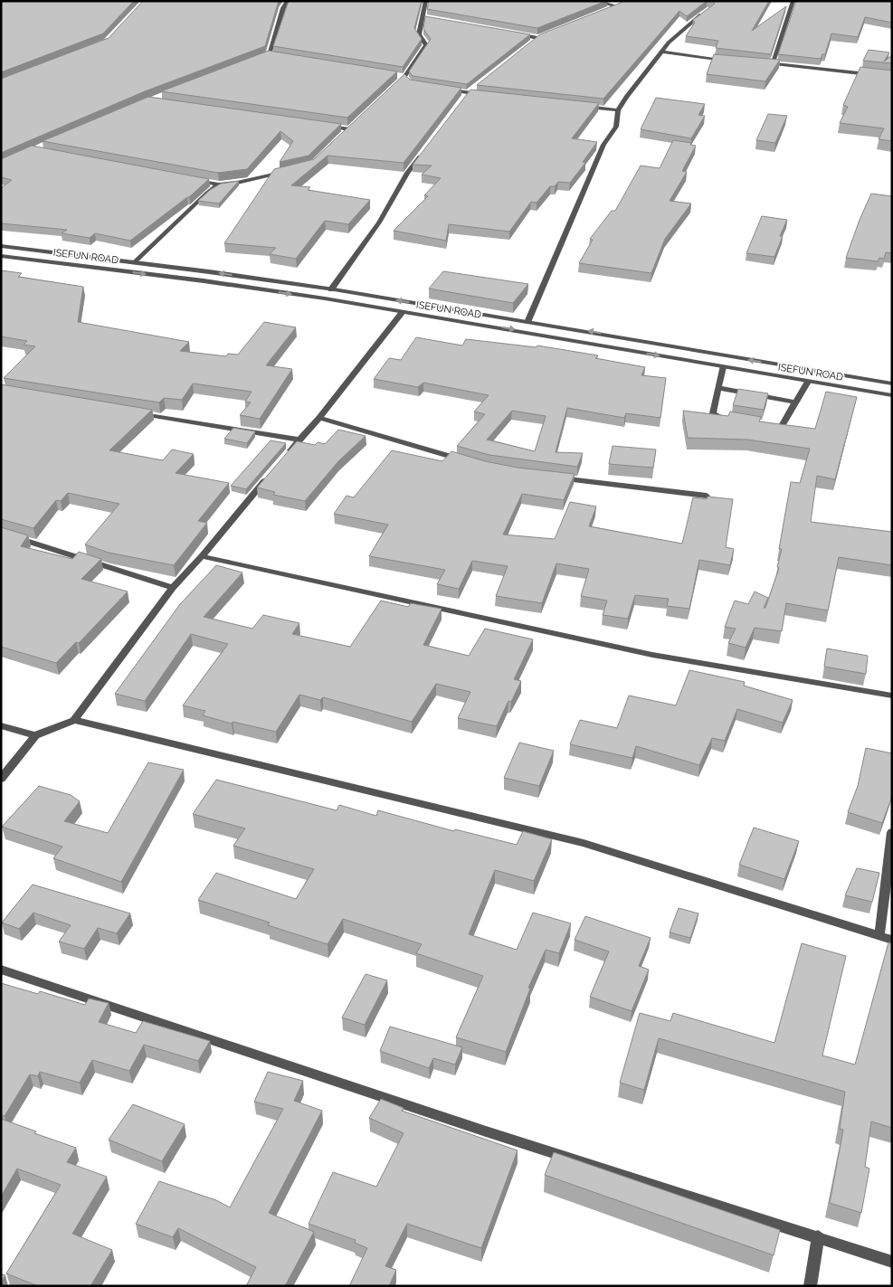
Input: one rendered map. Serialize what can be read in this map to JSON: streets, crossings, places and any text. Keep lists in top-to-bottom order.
{
  "streets": {
    "street": ["ISEFUN ROAD"]
  }
}
